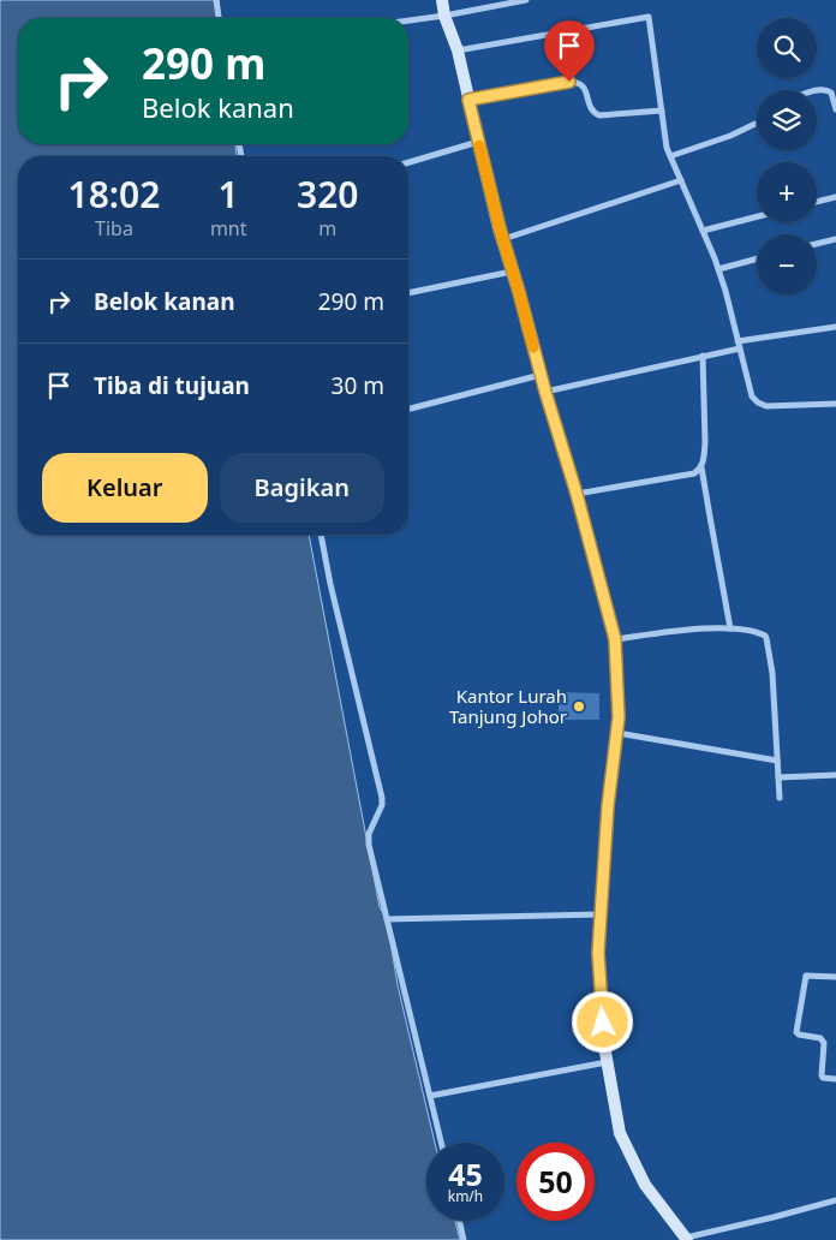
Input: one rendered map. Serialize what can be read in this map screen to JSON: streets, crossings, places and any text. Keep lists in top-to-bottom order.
{
  "places": ["Kantor Lurah Tanjung Johor"],
  "page": {
    "map_buttons": ["+", "−"],
    "turn": ["290 m", "Belok kanan"],
    "eta": [
      "18:02",
      "Tiba",
      "1",
      "mnt",
      "320",
      "m"
    ],
    "list": [
      {
        "name": "Belok kanan",
        "value": "290 m"
      },
      {
        "name": "Tiba di tujuan",
        "value": "30 m"
      }
    ],
    "buttons": ["Keluar", "Bagikan"],
    "speed": "45 km/h",
    "limit": "50"
  }
}
